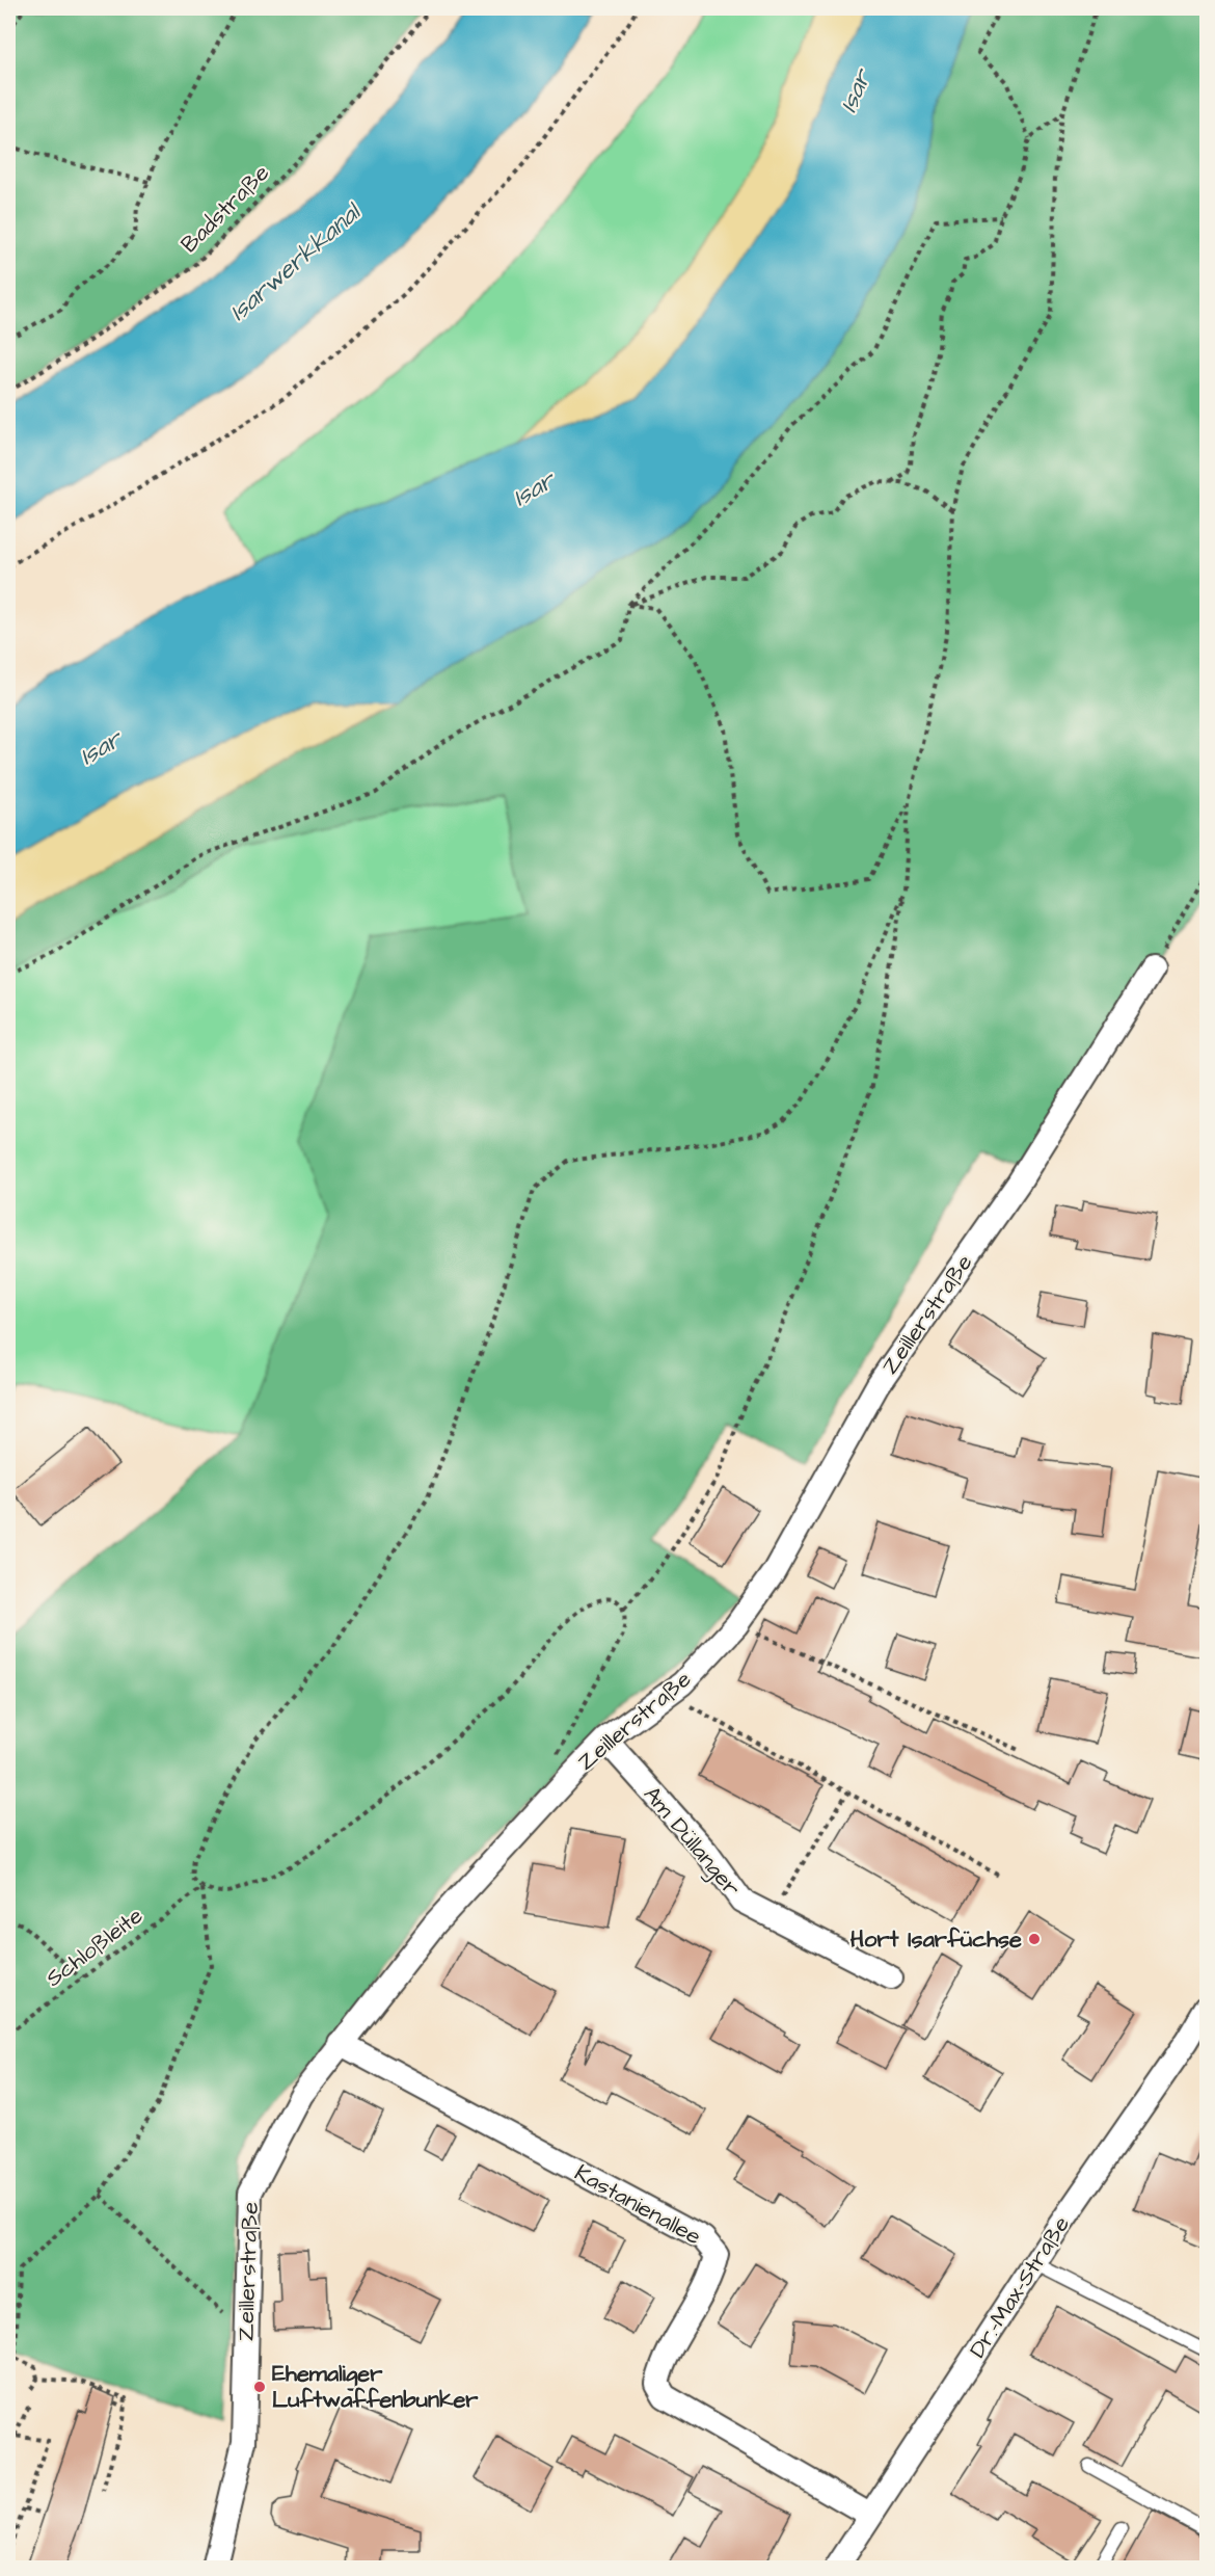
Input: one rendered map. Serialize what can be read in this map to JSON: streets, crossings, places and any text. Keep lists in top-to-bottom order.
{
  "streets": {
    "street": [
      "Zeillerstraße",
      "Am Düllanger",
      "Kastanienallee",
      "Dr.-Max-Straße"
    ],
    "path": ["Badstraße", "Schloßleite"]
  },
  "crossings": [
    ["Zeillerstraße", "Am Düllanger"],
    ["Zeillerstraße", "Kastanienallee"],
    ["Kastanienallee", "Dr.-Max-Straße"]
  ],
  "water": ["Isar", "Isarwerkkanal"],
  "places": ["Hort Isarfüchse", "Ehemaliger Luftwaffenbunker"]
}
